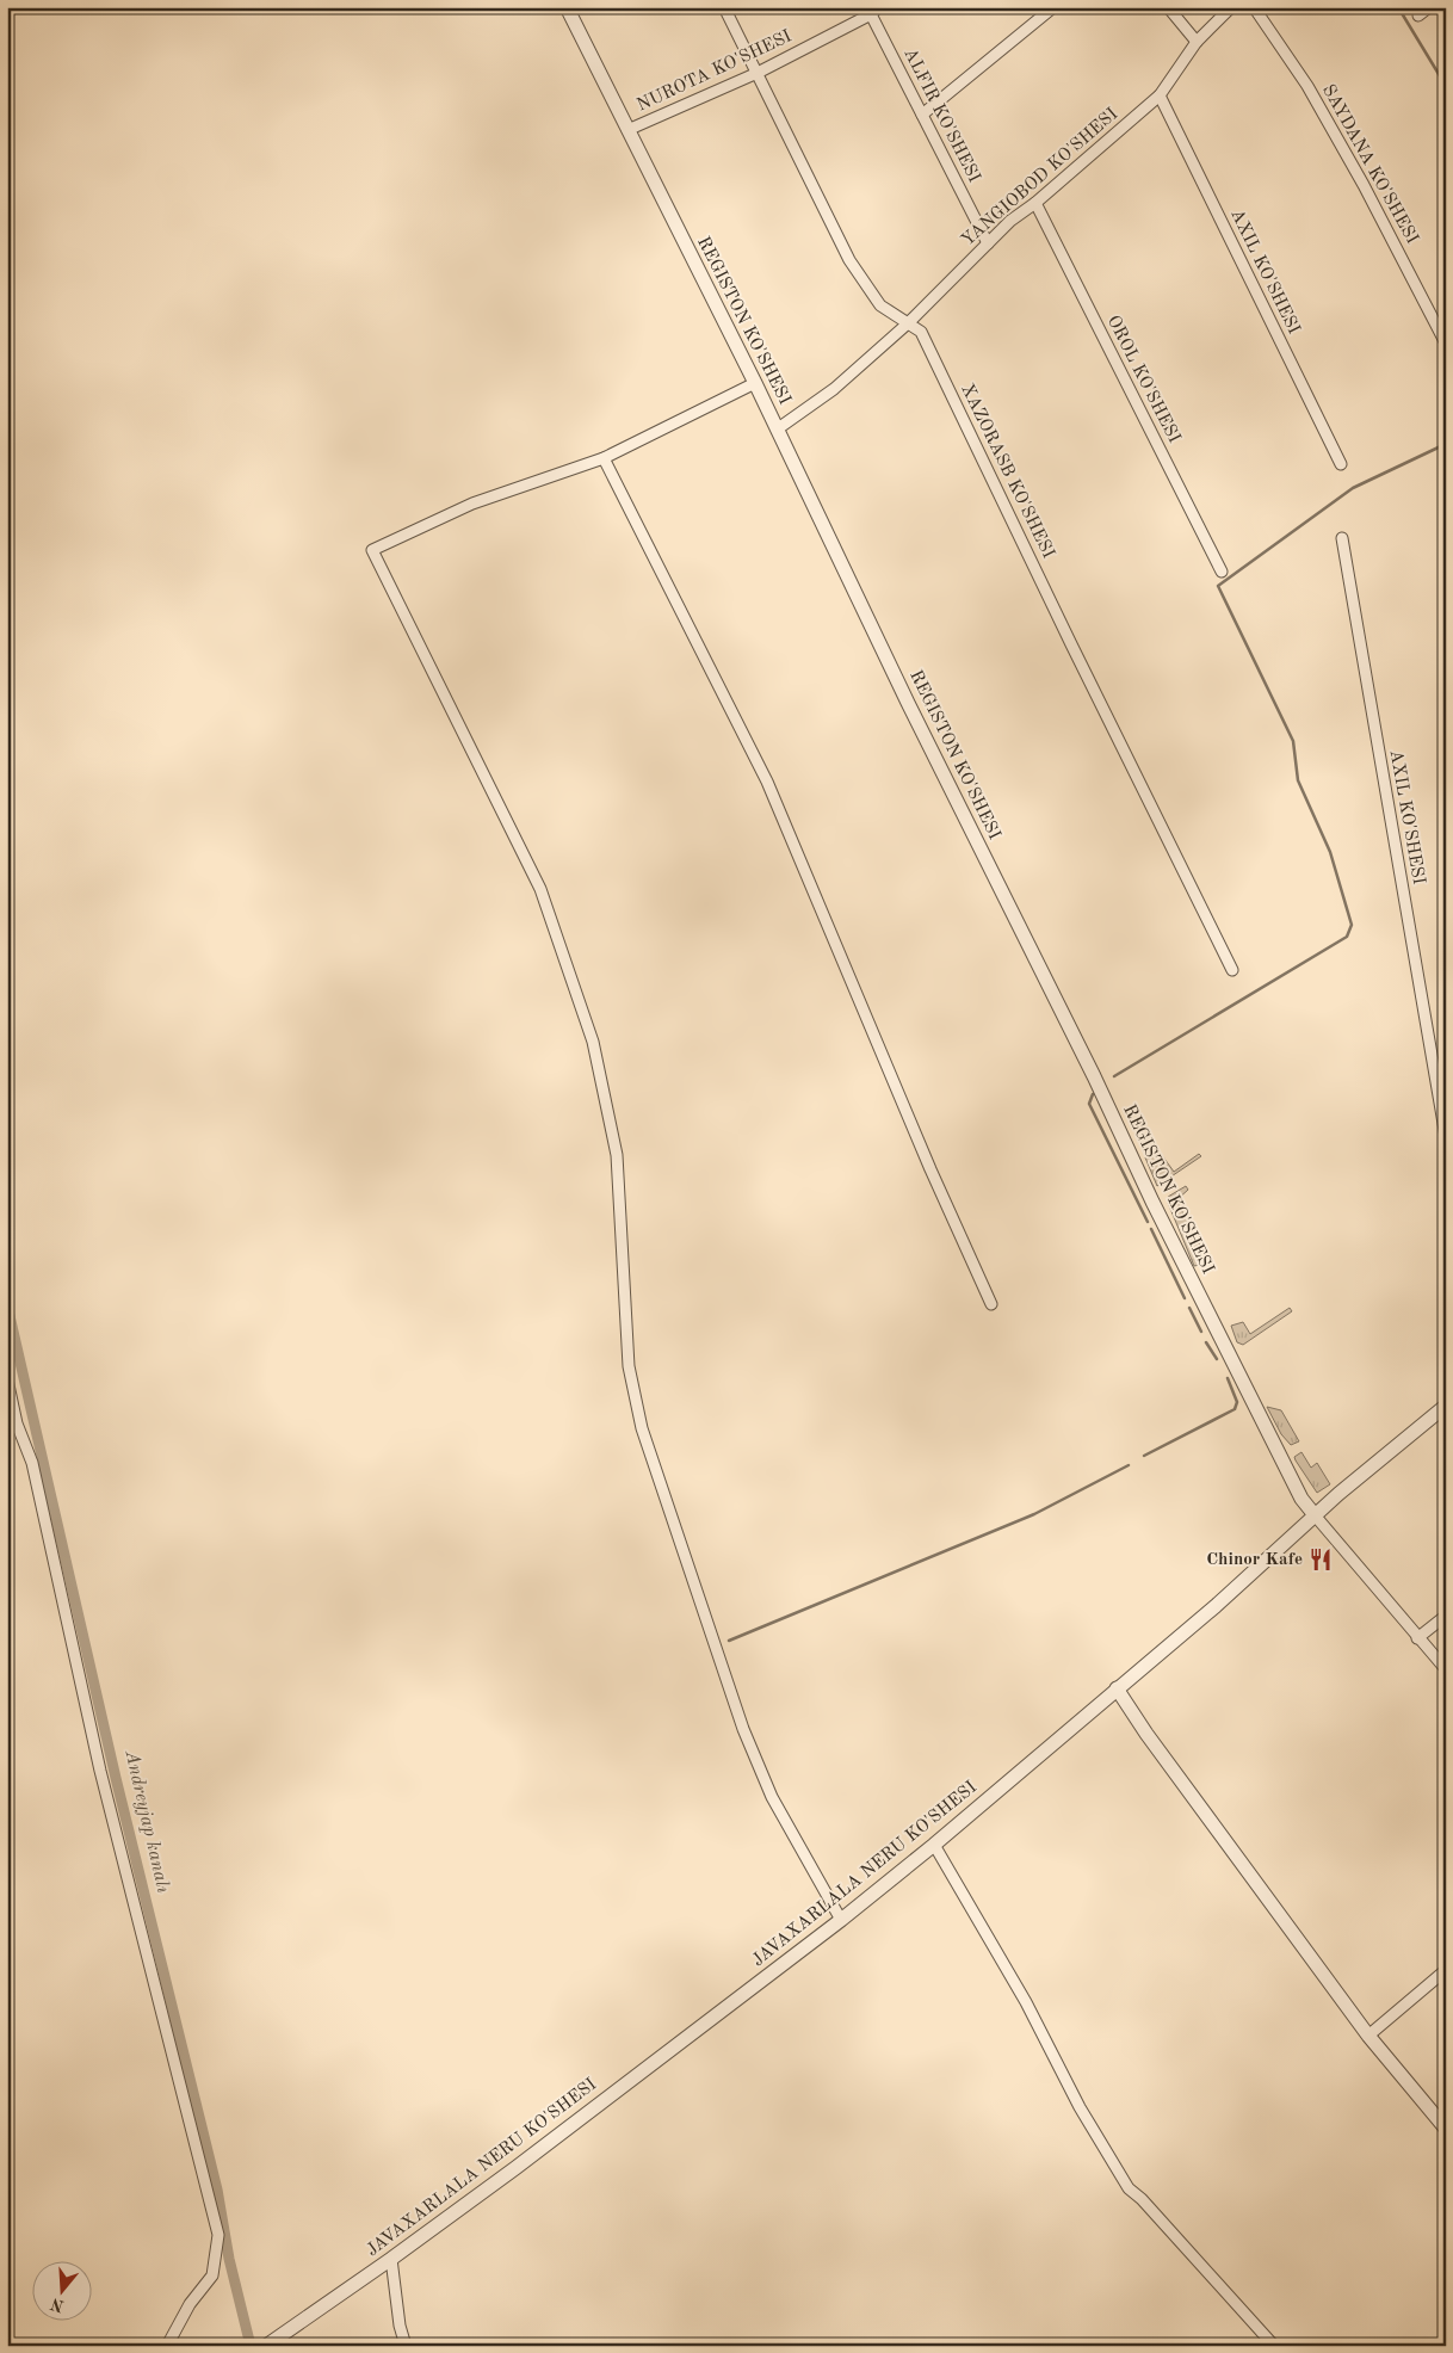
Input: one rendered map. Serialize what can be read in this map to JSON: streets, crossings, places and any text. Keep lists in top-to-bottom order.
{
  "streets": {
    "street": [
      "NUROTA KO'SHESI",
      "ALFIR KO'SHESI",
      "SAYDANA KO'SHESI",
      "YANGIOBOD KO'SHESI",
      "AXIL KO'SHESI",
      "REGISTON KO'SHESI",
      "OROL KO'SHESI",
      "XAZORASB KO'SHESI",
      "JAVAXARLALA NERU KO'SHESI"
    ]
  },
  "crossings": [
    ["NUROTA KO'SHESI", "ALFIR KO'SHESI"],
    ["NUROTA KO'SHESI", "REGISTON KO'SHESI"],
    ["NUROTA KO'SHESI", "XAZORASB KO'SHESI"],
    ["ALFIR KO'SHESI", "YANGIOBOD KO'SHESI"],
    ["YANGIOBOD KO'SHESI", "AXIL KO'SHESI"],
    ["YANGIOBOD KO'SHESI", "REGISTON KO'SHESI"],
    ["YANGIOBOD KO'SHESI", "OROL KO'SHESI"],
    ["YANGIOBOD KO'SHESI", "XAZORASB KO'SHESI"],
    ["REGISTON KO'SHESI", "JAVAXARLALA NERU KO'SHESI"]
  ],
  "water": ["Andreyjap kanalı"],
  "places": {
    "restaurant": ["Chinor Kafe"]
  },
  "north": "bottom"
}
